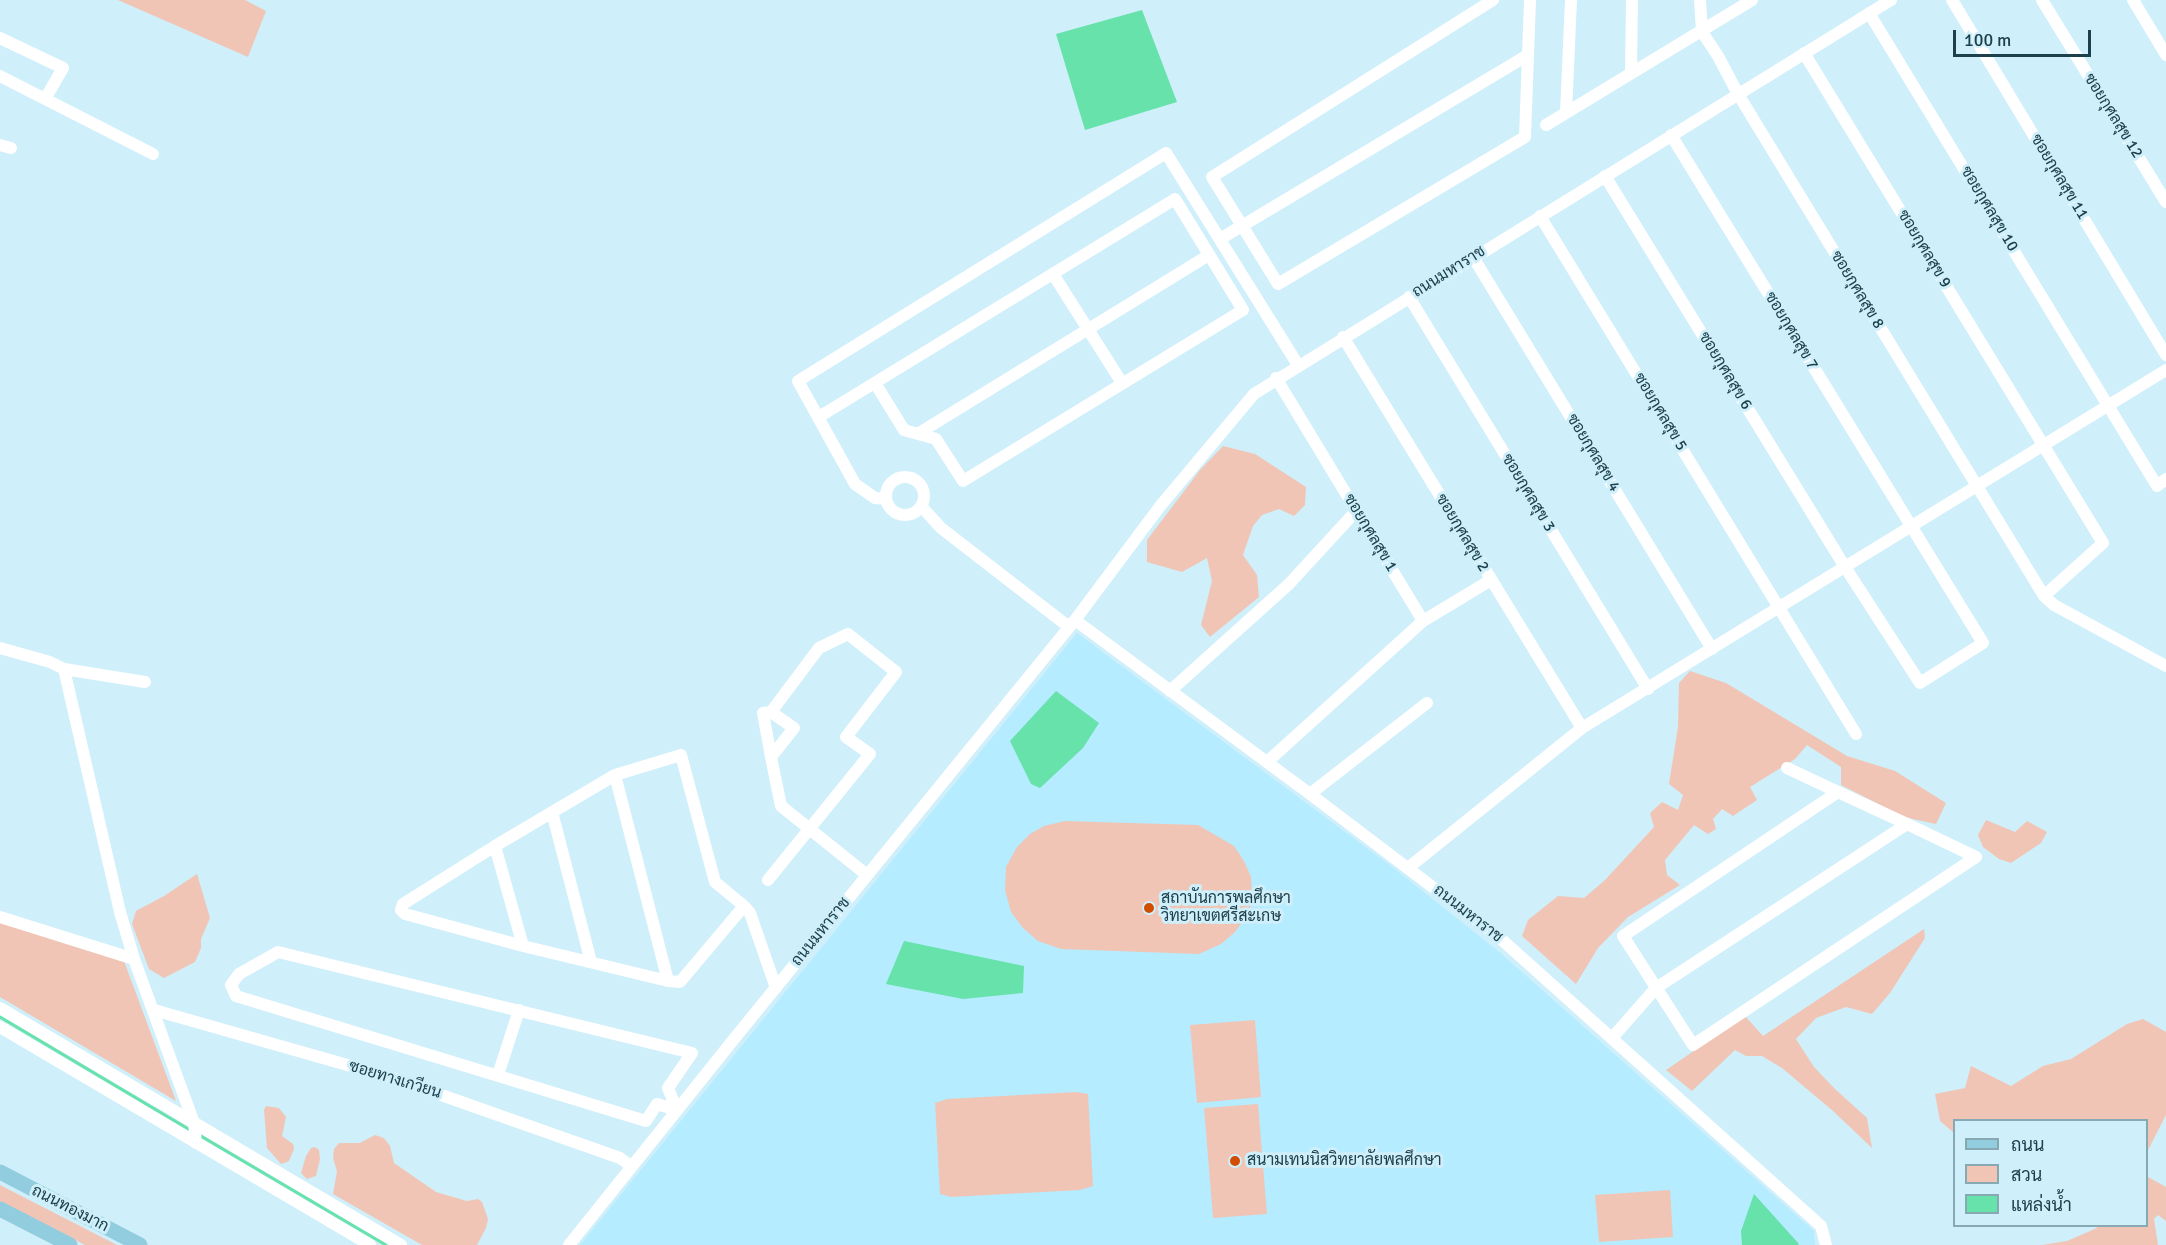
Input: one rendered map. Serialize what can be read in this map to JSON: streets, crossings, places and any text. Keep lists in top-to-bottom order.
{
  "streets": {
    "main road": ["ถนนทองมาก"],
    "street": [
      "ซอยกุศลสุข 12",
      "ซอยกุศลสุข 11",
      "ซอยกุศลสุข 10",
      "ซอยกุศลสุข 9",
      "ถนนมหาราช",
      "ซอยกุศลสุข 8",
      "ซอยกุศลสุข 7",
      "ซอยกุศลสุข 6",
      "ซอยกุศลสุข 5",
      "ซอยกุศลสุข 4",
      "ซอยกุศลสุข 3",
      "ซอยกุศลสุข 1",
      "ซอยกุศลสุข 2",
      "ซอยทางเกวียน"
    ]
  },
  "crossings": [
    ["ซอยกุศลสุข 10", "ถนนมหาราช"],
    ["ซอยกุศลสุข 9", "ถนนมหาราช"],
    ["ซอยกุศลสุข 9", "ซอยกุศลสุข 8"],
    ["ถนนมหาราช", "ซอยกุศลสุข 8"],
    ["ถนนมหาราช", "ซอยกุศลสุข 7"],
    ["ถนนมหาราช", "ซอยกุศลสุข 6"],
    ["ถนนมหาราช", "ซอยกุศลสุข 5"],
    ["ถนนมหาราช", "ซอยกุศลสุข 4"],
    ["ถนนมหาราช", "ซอยกุศลสุข 3"],
    ["ถนนมหาราช", "ซอยกุศลสุข 1"],
    ["ถนนมหาราช", "ซอยกุศลสุข 2"],
    ["ถนนมหาราช", "ซอยทางเกวียน"],
    ["ซอยกุศลสุข 7", "ซอยกุศลสุข 6"]
  ],
  "places": ["สถาบันการพลศึกษา วิทยาเขตศรีสะเกษ", "สนามเทนนิสวิทยาลัยพลศึกษา"],
  "legend": ["ถนน", "สวน", "แหล่งน้ำ"],
  "scale_bar": "100 m"
}
